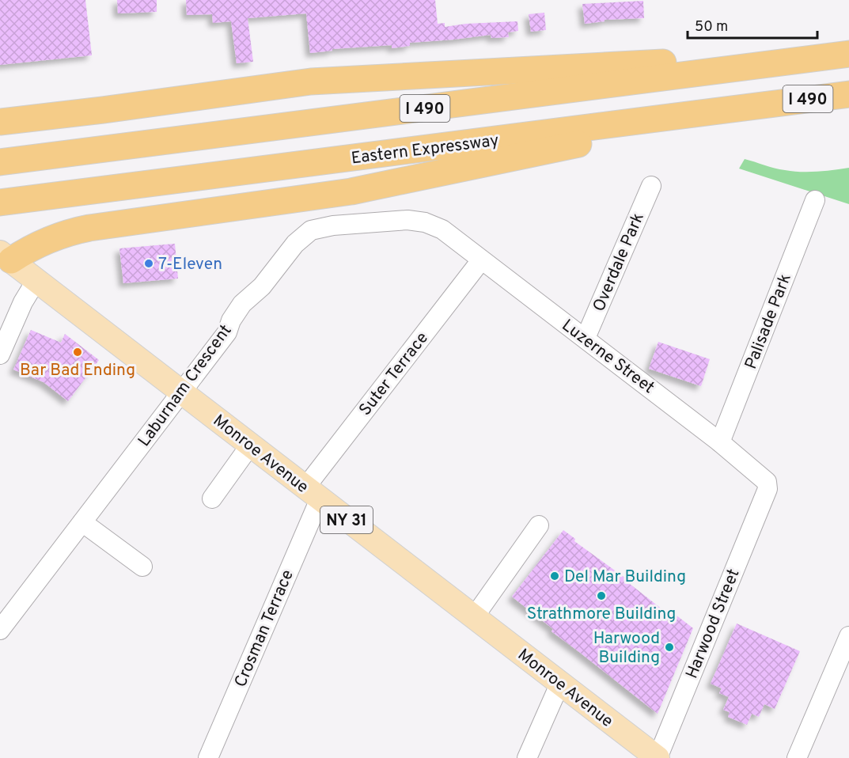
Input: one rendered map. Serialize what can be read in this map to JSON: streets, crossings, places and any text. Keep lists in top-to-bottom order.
{
  "streets": {
    "highway": ["I 490", "Eastern Expressway"],
    "main road": ["Monroe Avenue", "NY 31"],
    "street": [
      "Overdale Park",
      "Palisade Park",
      "Luzerne Street",
      "Suter Terrace",
      "Laburnam Crescent",
      "Harwood Street",
      "Crosman Terrace"
    ]
  },
  "crossings": [
    ["Overdale Park", "Luzerne Street"],
    ["Palisade Park", "Luzerne Street"],
    ["Luzerne Street", "Suter Terrace"],
    ["Luzerne Street", "Laburnam Crescent"],
    ["Luzerne Street", "Harwood Street"],
    ["Suter Terrace", "Monroe Avenue"],
    ["Suter Terrace", "Crosman Terrace"],
    ["Laburnam Crescent", "Monroe Avenue"],
    ["Monroe Avenue", "Harwood Street"],
    ["Monroe Avenue", "Crosman Terrace"]
  ],
  "places": [
    "7-Eleven",
    "Bar Bad Ending",
    "Del Mar Building",
    "Strathmore Building",
    "Harwood Building"
  ],
  "scale_bar": "50 m"
}
